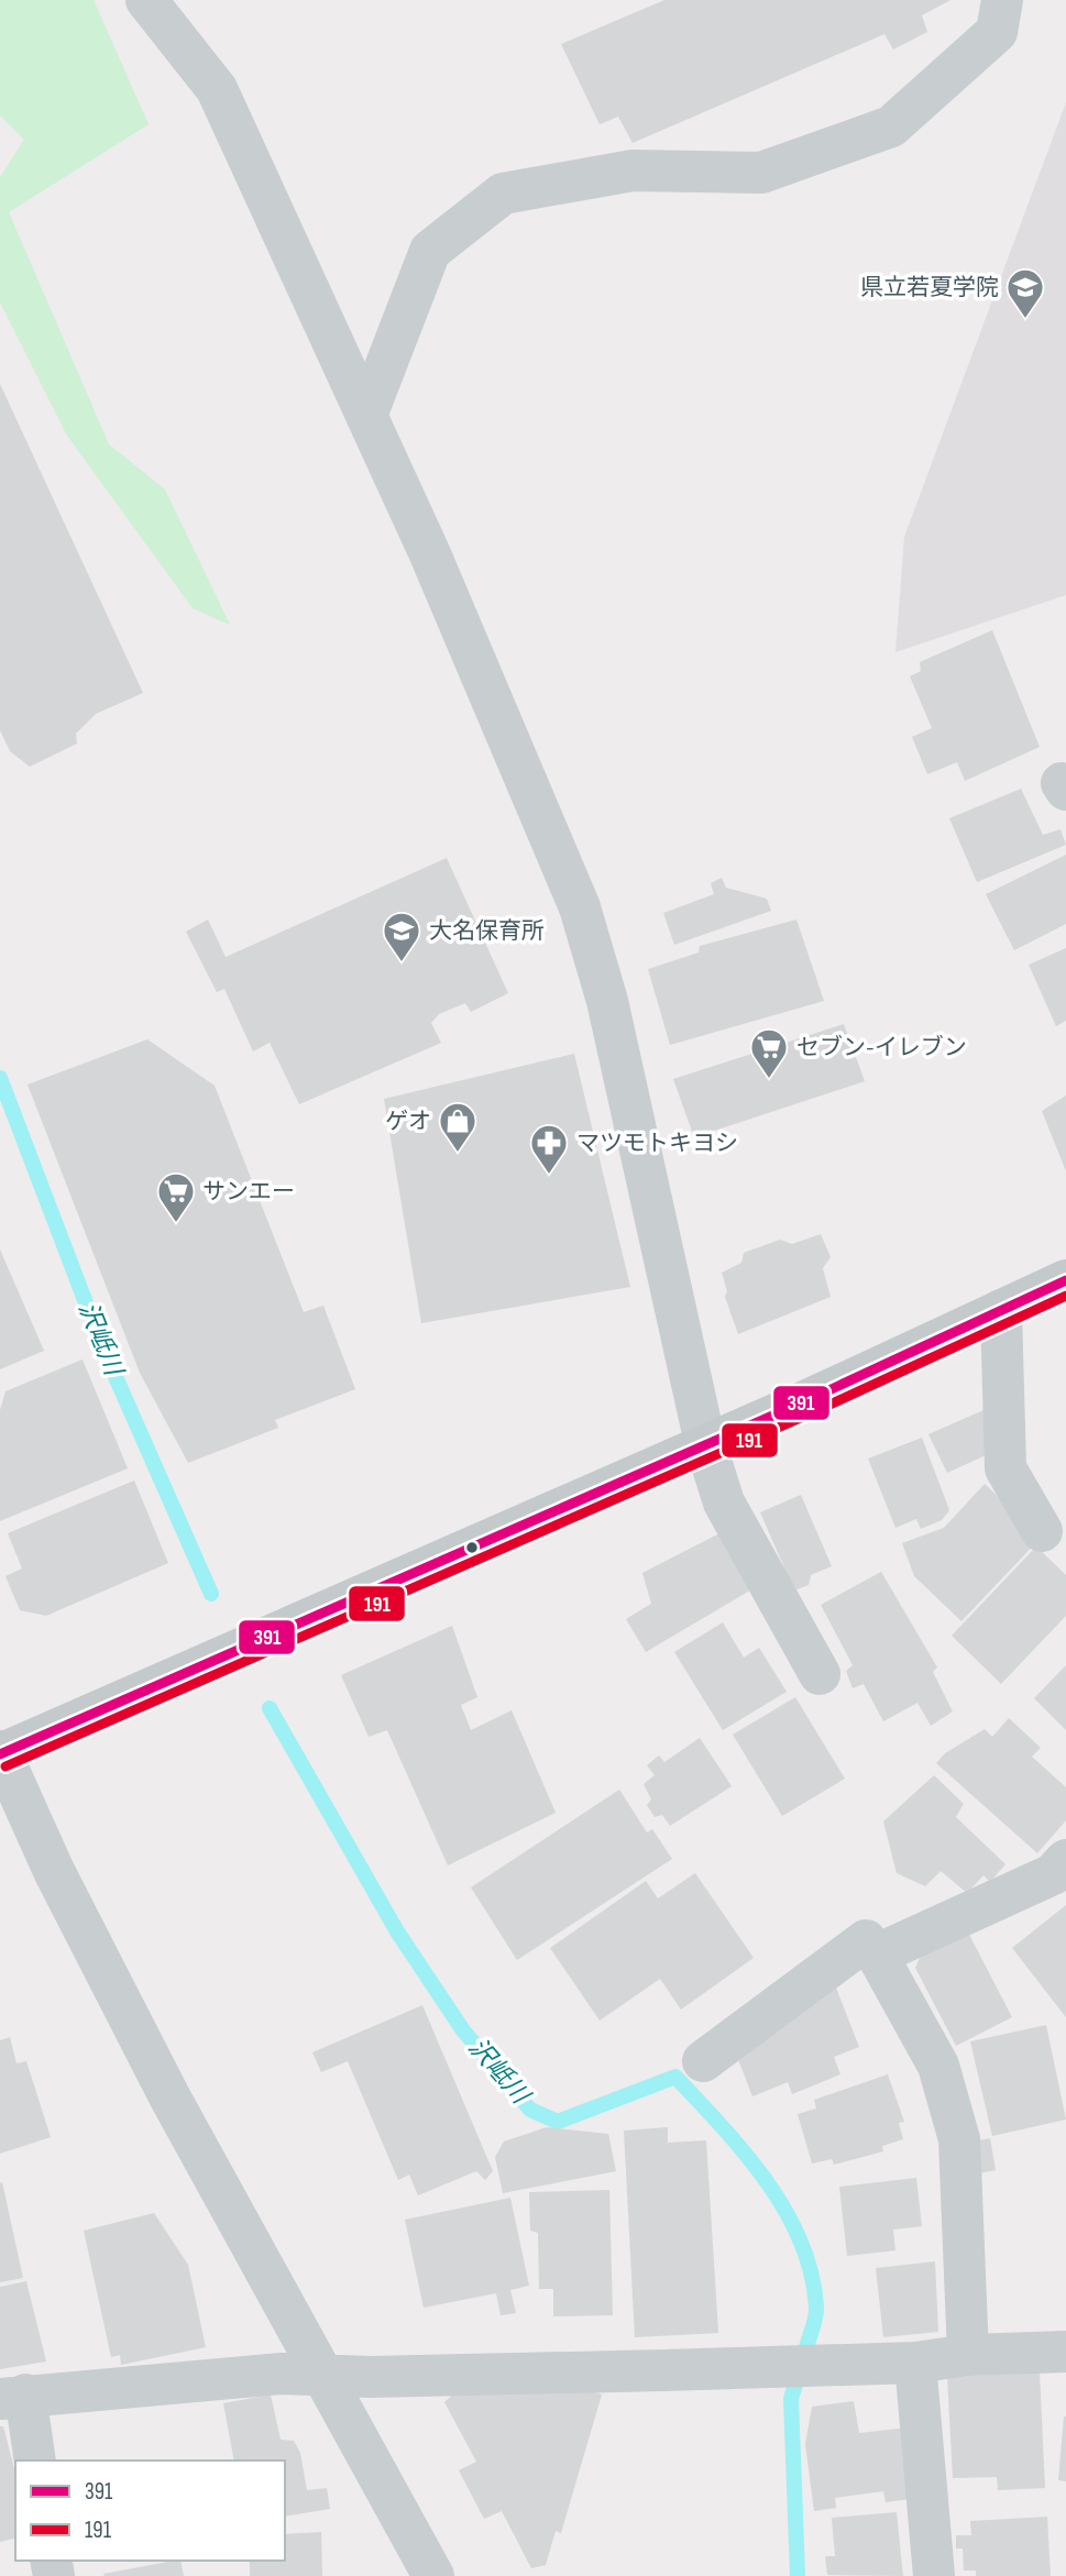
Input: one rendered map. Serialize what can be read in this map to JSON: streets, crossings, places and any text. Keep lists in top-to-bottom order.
{
  "water": ["沢岻川"],
  "places": {
    "school or university": ["県立若夏学院", "大名保育所"],
    "supermarket": ["セブン-イレブン", "サンエー"],
    "shop": ["ゲオ"],
    "pharmacy": ["マツモトキヨシ"]
  },
  "lines": ["transit line 391", "transit line 191"],
  "legend": ["391", "191"]
}
